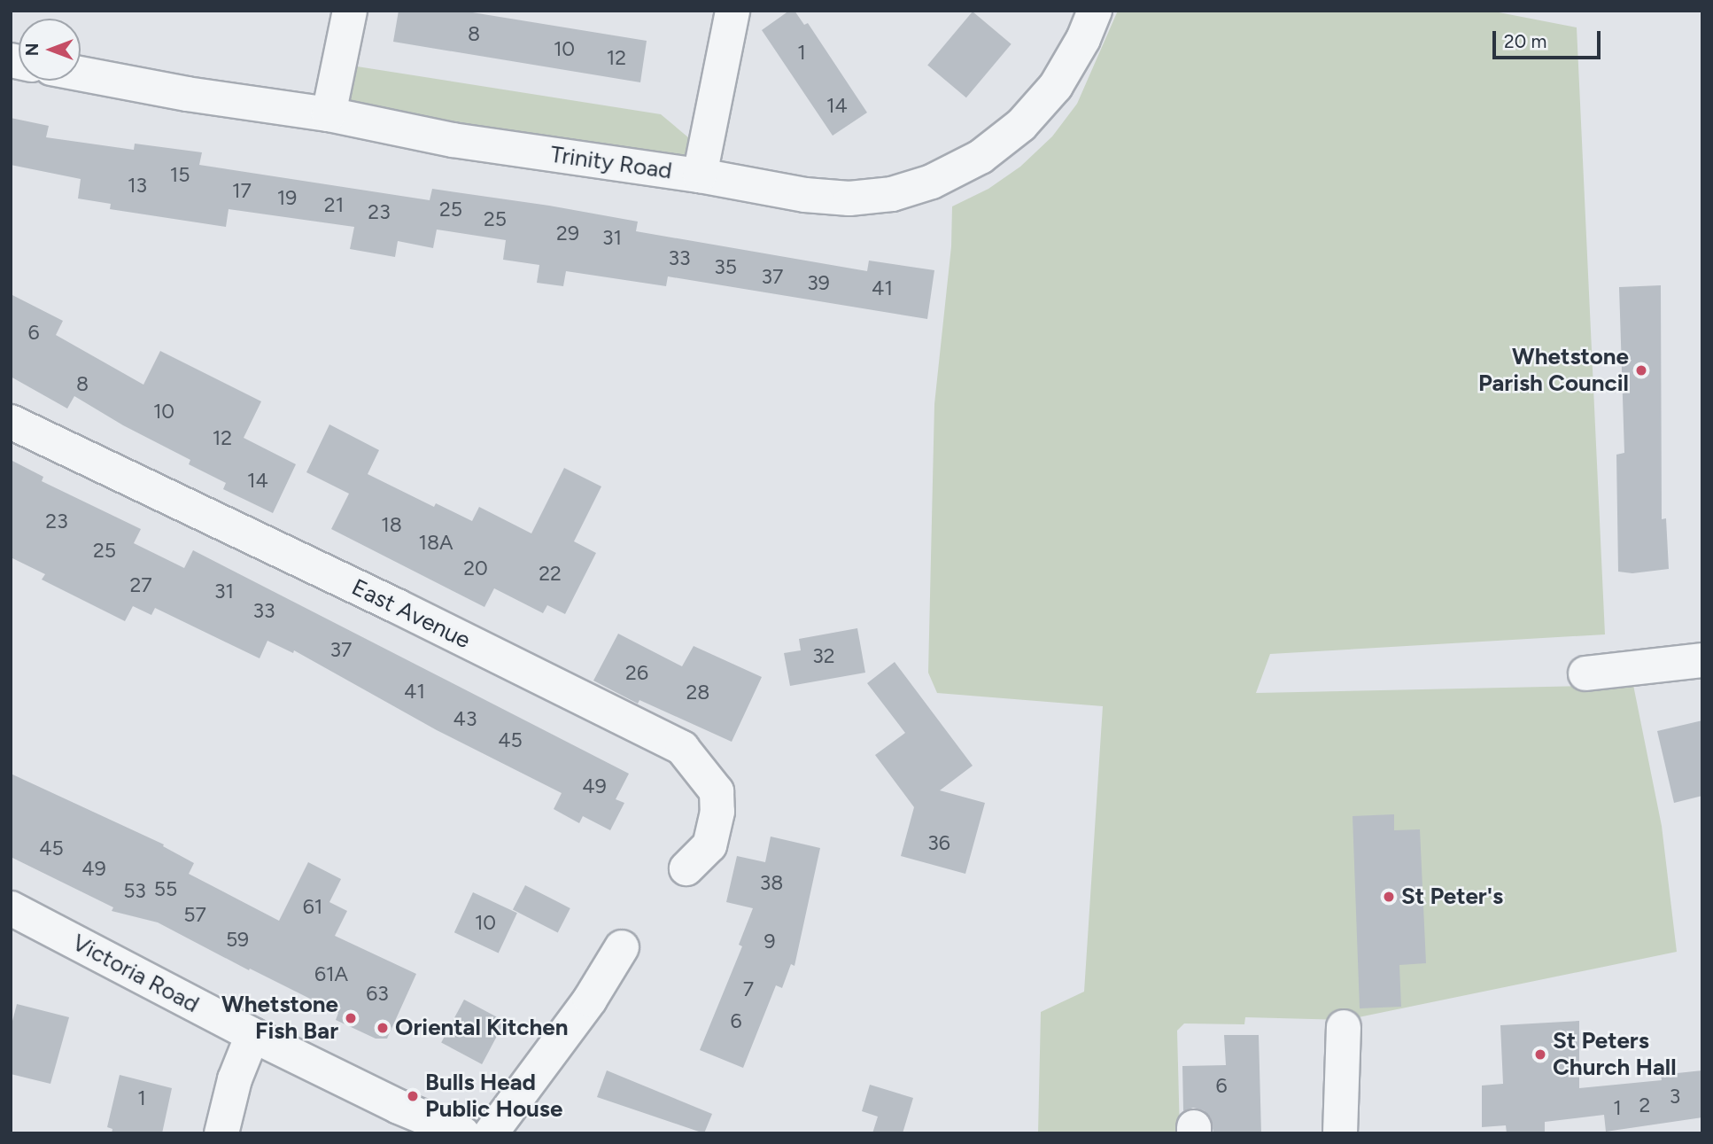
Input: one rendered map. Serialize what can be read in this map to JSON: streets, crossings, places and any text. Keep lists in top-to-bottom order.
{
  "streets": {
    "street": ["Trinity Road", "East Avenue", "Victoria Road"]
  },
  "places": [
    "Whetstone Parish Council",
    "St Peter's",
    "Whetstone Fish Bar",
    "Oriental Kitchen",
    "St Peters Church Hall",
    "Bulls Head Public House"
  ],
  "house_numbers": [
    "8",
    "10",
    "1",
    "12",
    "14",
    "15",
    "13",
    "17",
    "19",
    "21",
    "25",
    "23",
    "25",
    "29",
    "31",
    "33",
    "35",
    "37",
    "39",
    "41",
    "6",
    "8",
    "10",
    "12",
    "14",
    "23",
    "18",
    "18A",
    "25",
    "20",
    "22",
    "27",
    "31",
    "33",
    "37",
    "32",
    "26",
    "41",
    "28",
    "43",
    "45",
    "49",
    "36",
    "45",
    "49",
    "38",
    "55",
    "53",
    "61",
    "57",
    "10",
    "59",
    "9",
    "61A",
    "7",
    "63",
    "6",
    "6",
    "3",
    "1",
    "2",
    "1"
  ],
  "scale_bar": "20 m",
  "north": "left"
}
